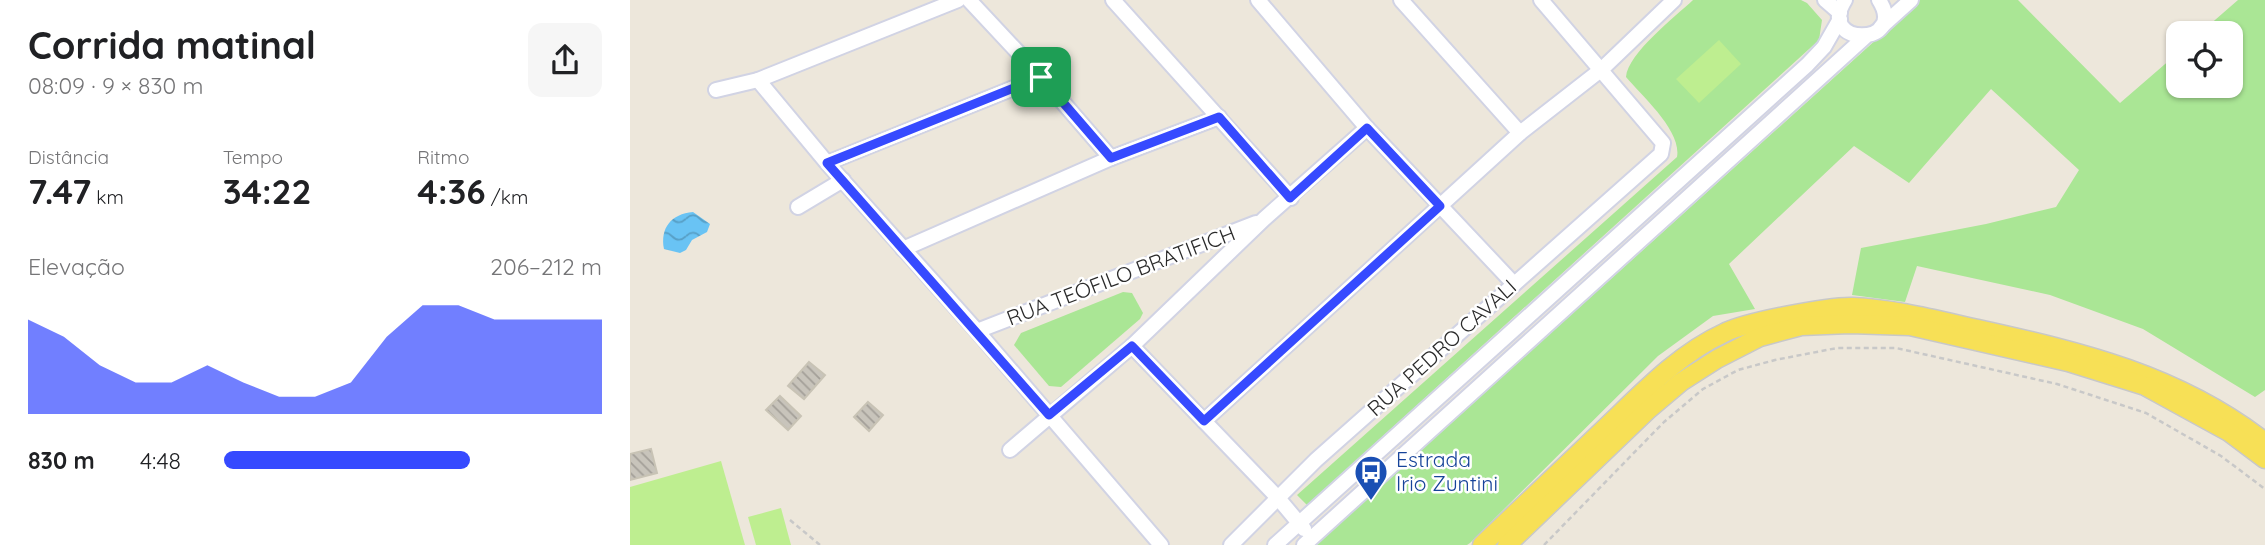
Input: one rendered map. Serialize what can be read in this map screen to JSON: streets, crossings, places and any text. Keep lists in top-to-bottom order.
{
  "streets": {
    "street": ["RUA TEÓFILO BRATIFICH", "RUA PEDRO CAVALI"]
  },
  "places": {
    "bus stop": ["Estrada Irio Zuntini"]
  },
  "page": {
    "heading": ["Corrida matinal", "08:09 · 9 × 830 m"],
    "stats": [
      ["Distância", "7.47 km"],
      ["Tempo", "34:22"],
      ["Ritmo", "4:36 /km"]
    ],
    "chart": ["Elevação", "206–212 m"],
    "list": [
      {
        "name": "830 m",
        "note": "4:48"
      }
    ]
  }
}
